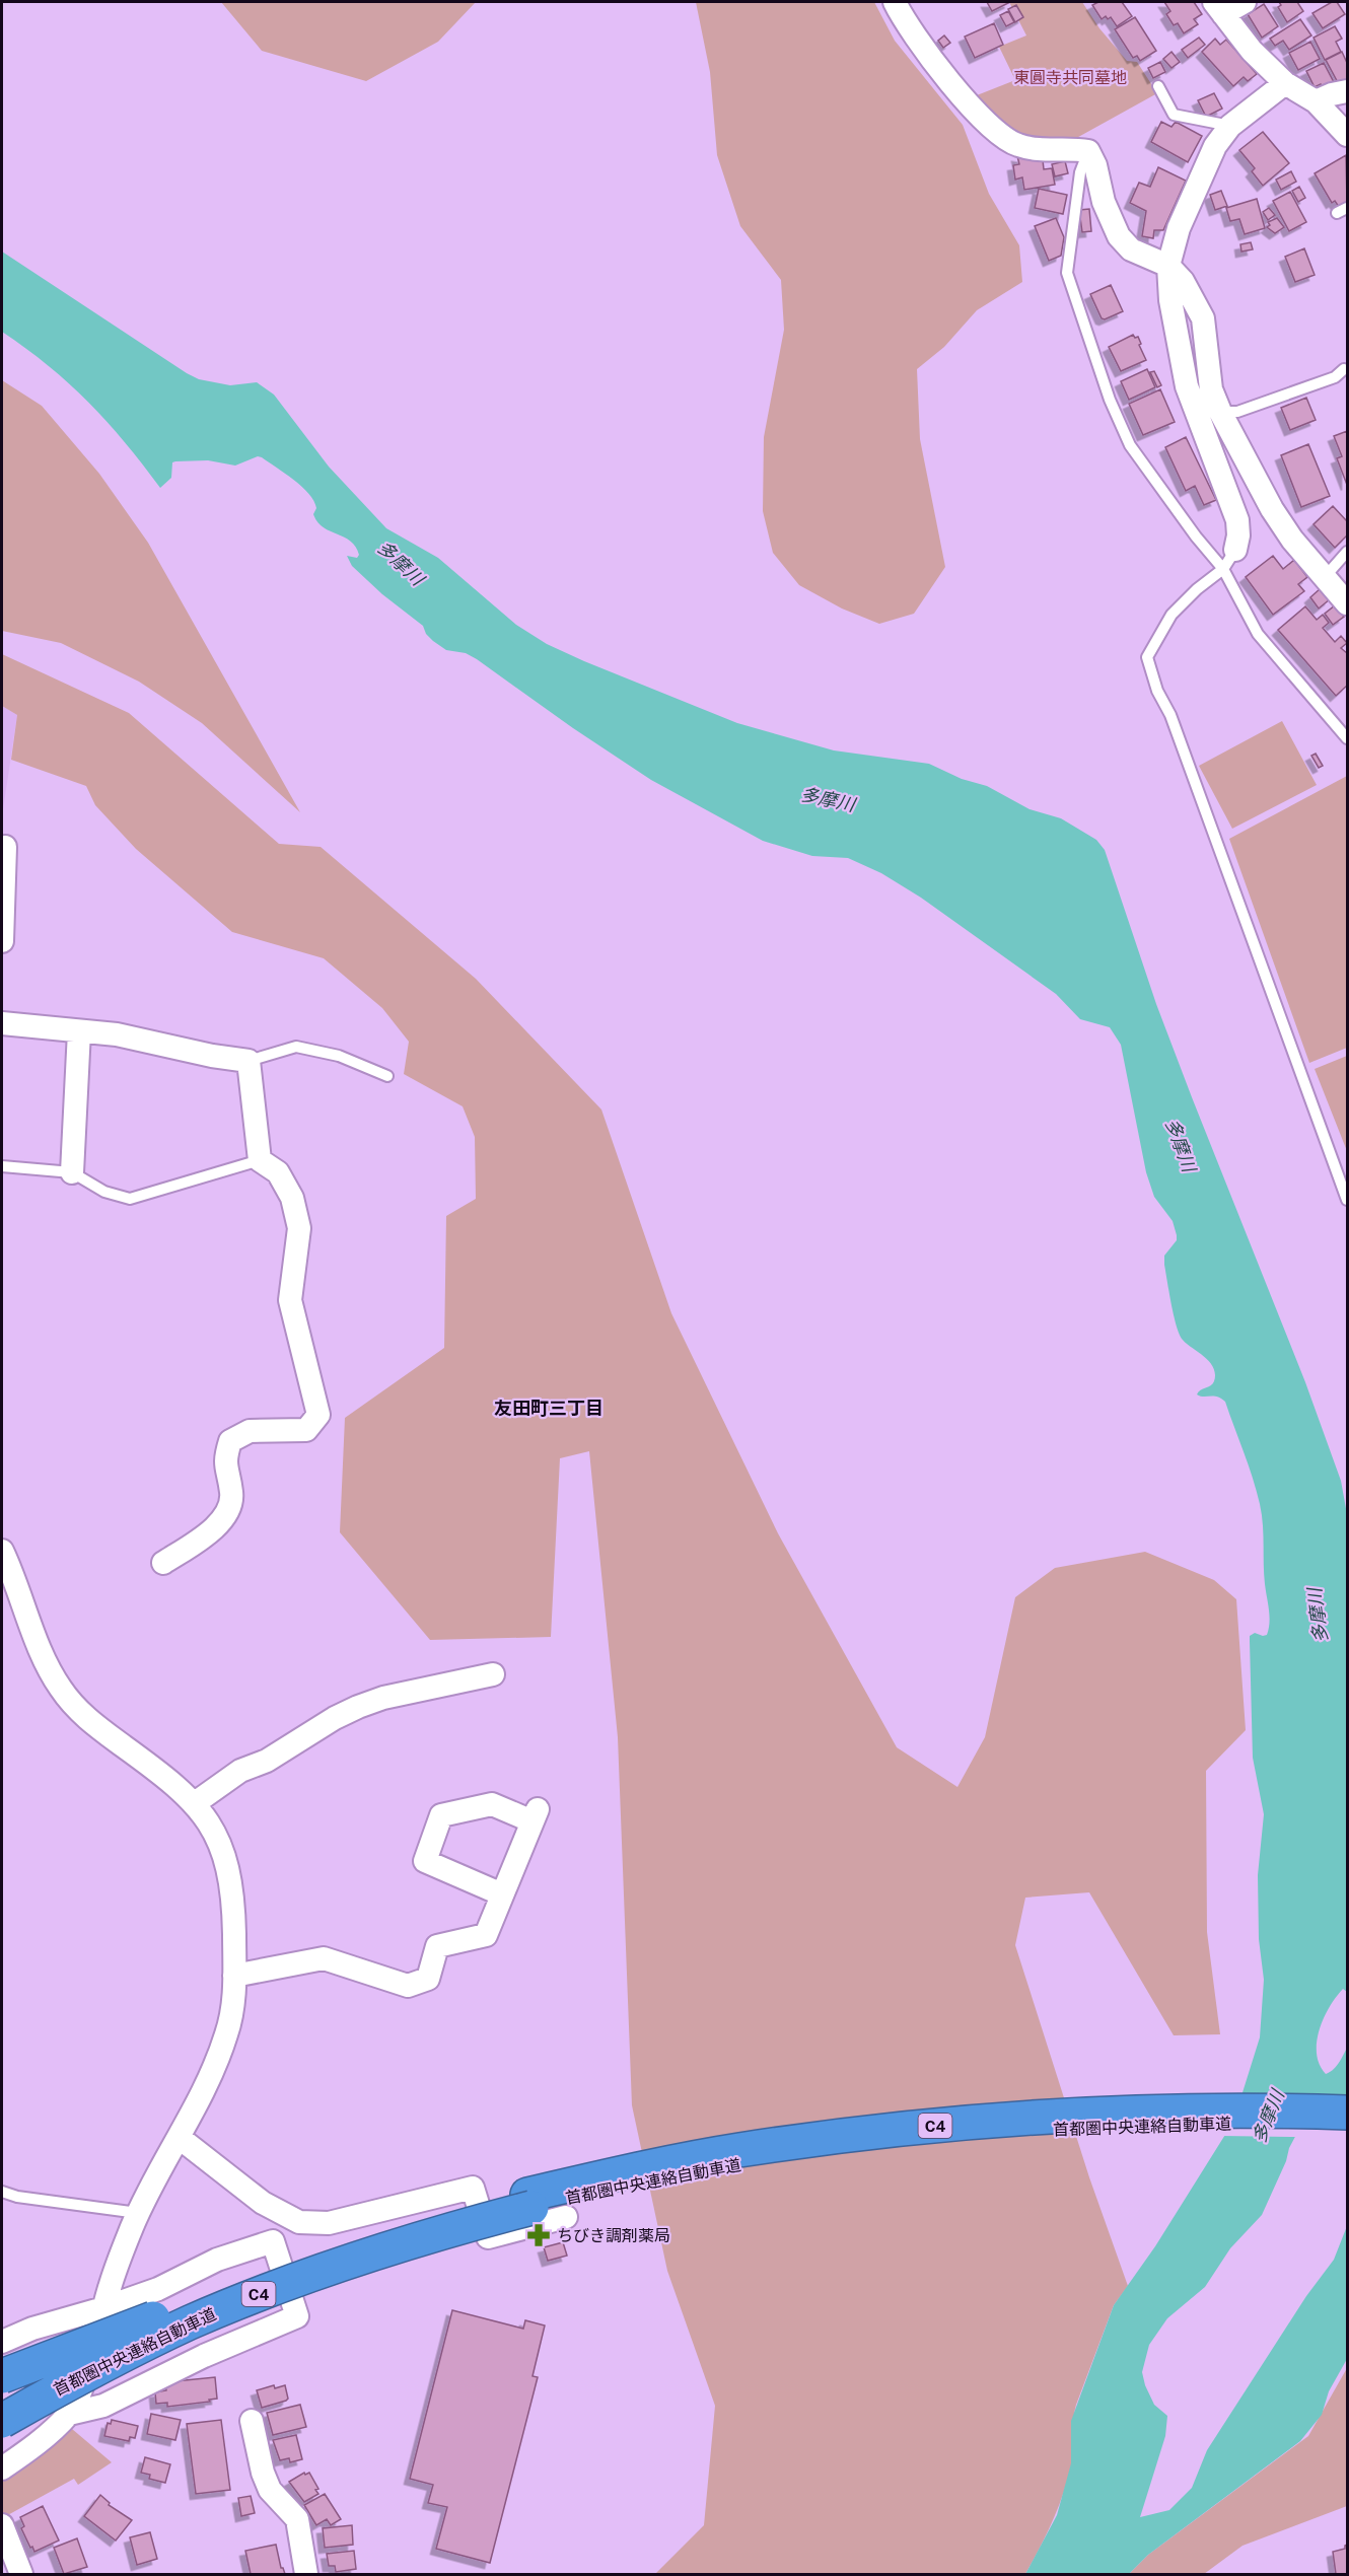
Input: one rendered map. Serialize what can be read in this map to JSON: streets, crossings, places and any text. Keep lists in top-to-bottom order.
{
  "streets": {
    "highway": ["C4", "首都圏中央連絡自動車道"]
  },
  "districts": ["友田町三丁目"],
  "water": ["多摩川"],
  "parks": ["東圓寺共同墓地"],
  "places": {
    "pharmacy": ["ちびき調剤薬局"]
  }
}
